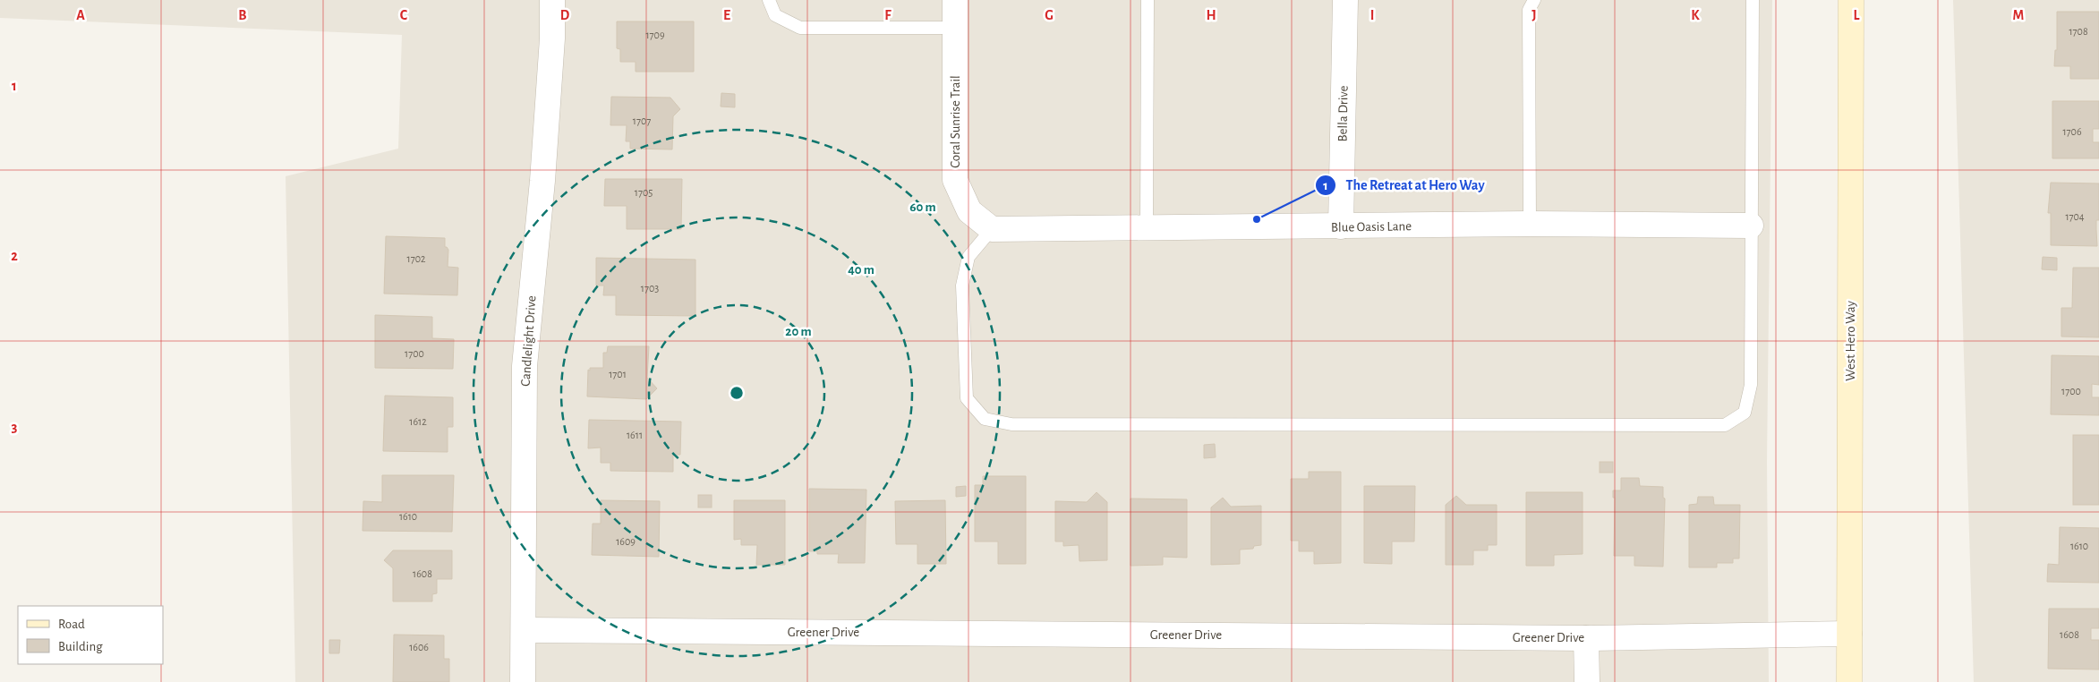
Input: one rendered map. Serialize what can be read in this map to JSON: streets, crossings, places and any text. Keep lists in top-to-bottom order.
{
  "streets": {
    "main road": ["West Hero Way"],
    "street": [
      "Bella Drive",
      "Coral Sunrise Trail",
      "Blue Oasis Lane",
      "Candlelight Drive",
      "Greener Drive"
    ]
  },
  "crossings": [
    ["Bella Drive", "Blue Oasis Lane"],
    ["Coral Sunrise Trail", "Blue Oasis Lane"],
    ["Candlelight Drive", "Greener Drive"],
    ["West Hero Way", "Greener Drive"]
  ],
  "places": ["The Retreat at Hero Way"],
  "house_numbers": [
    "1708",
    "1709",
    "1707",
    "1706",
    "1705",
    "1704",
    "1702",
    "1703",
    "1700",
    "1701",
    "1700",
    "1612",
    "1611",
    "1610",
    "1609",
    "1610",
    "1608",
    "1608",
    "1606"
  ],
  "legend": ["Road", "Building"],
  "grid": {
    "columns": [
      "A",
      "B",
      "C",
      "D",
      "E",
      "F",
      "G",
      "H",
      "I",
      "J",
      "K",
      "L",
      "M"
    ],
    "rows": ["1", "2", "3"]
  },
  "rings": ["60 m", "40 m", "20 m"]
}
